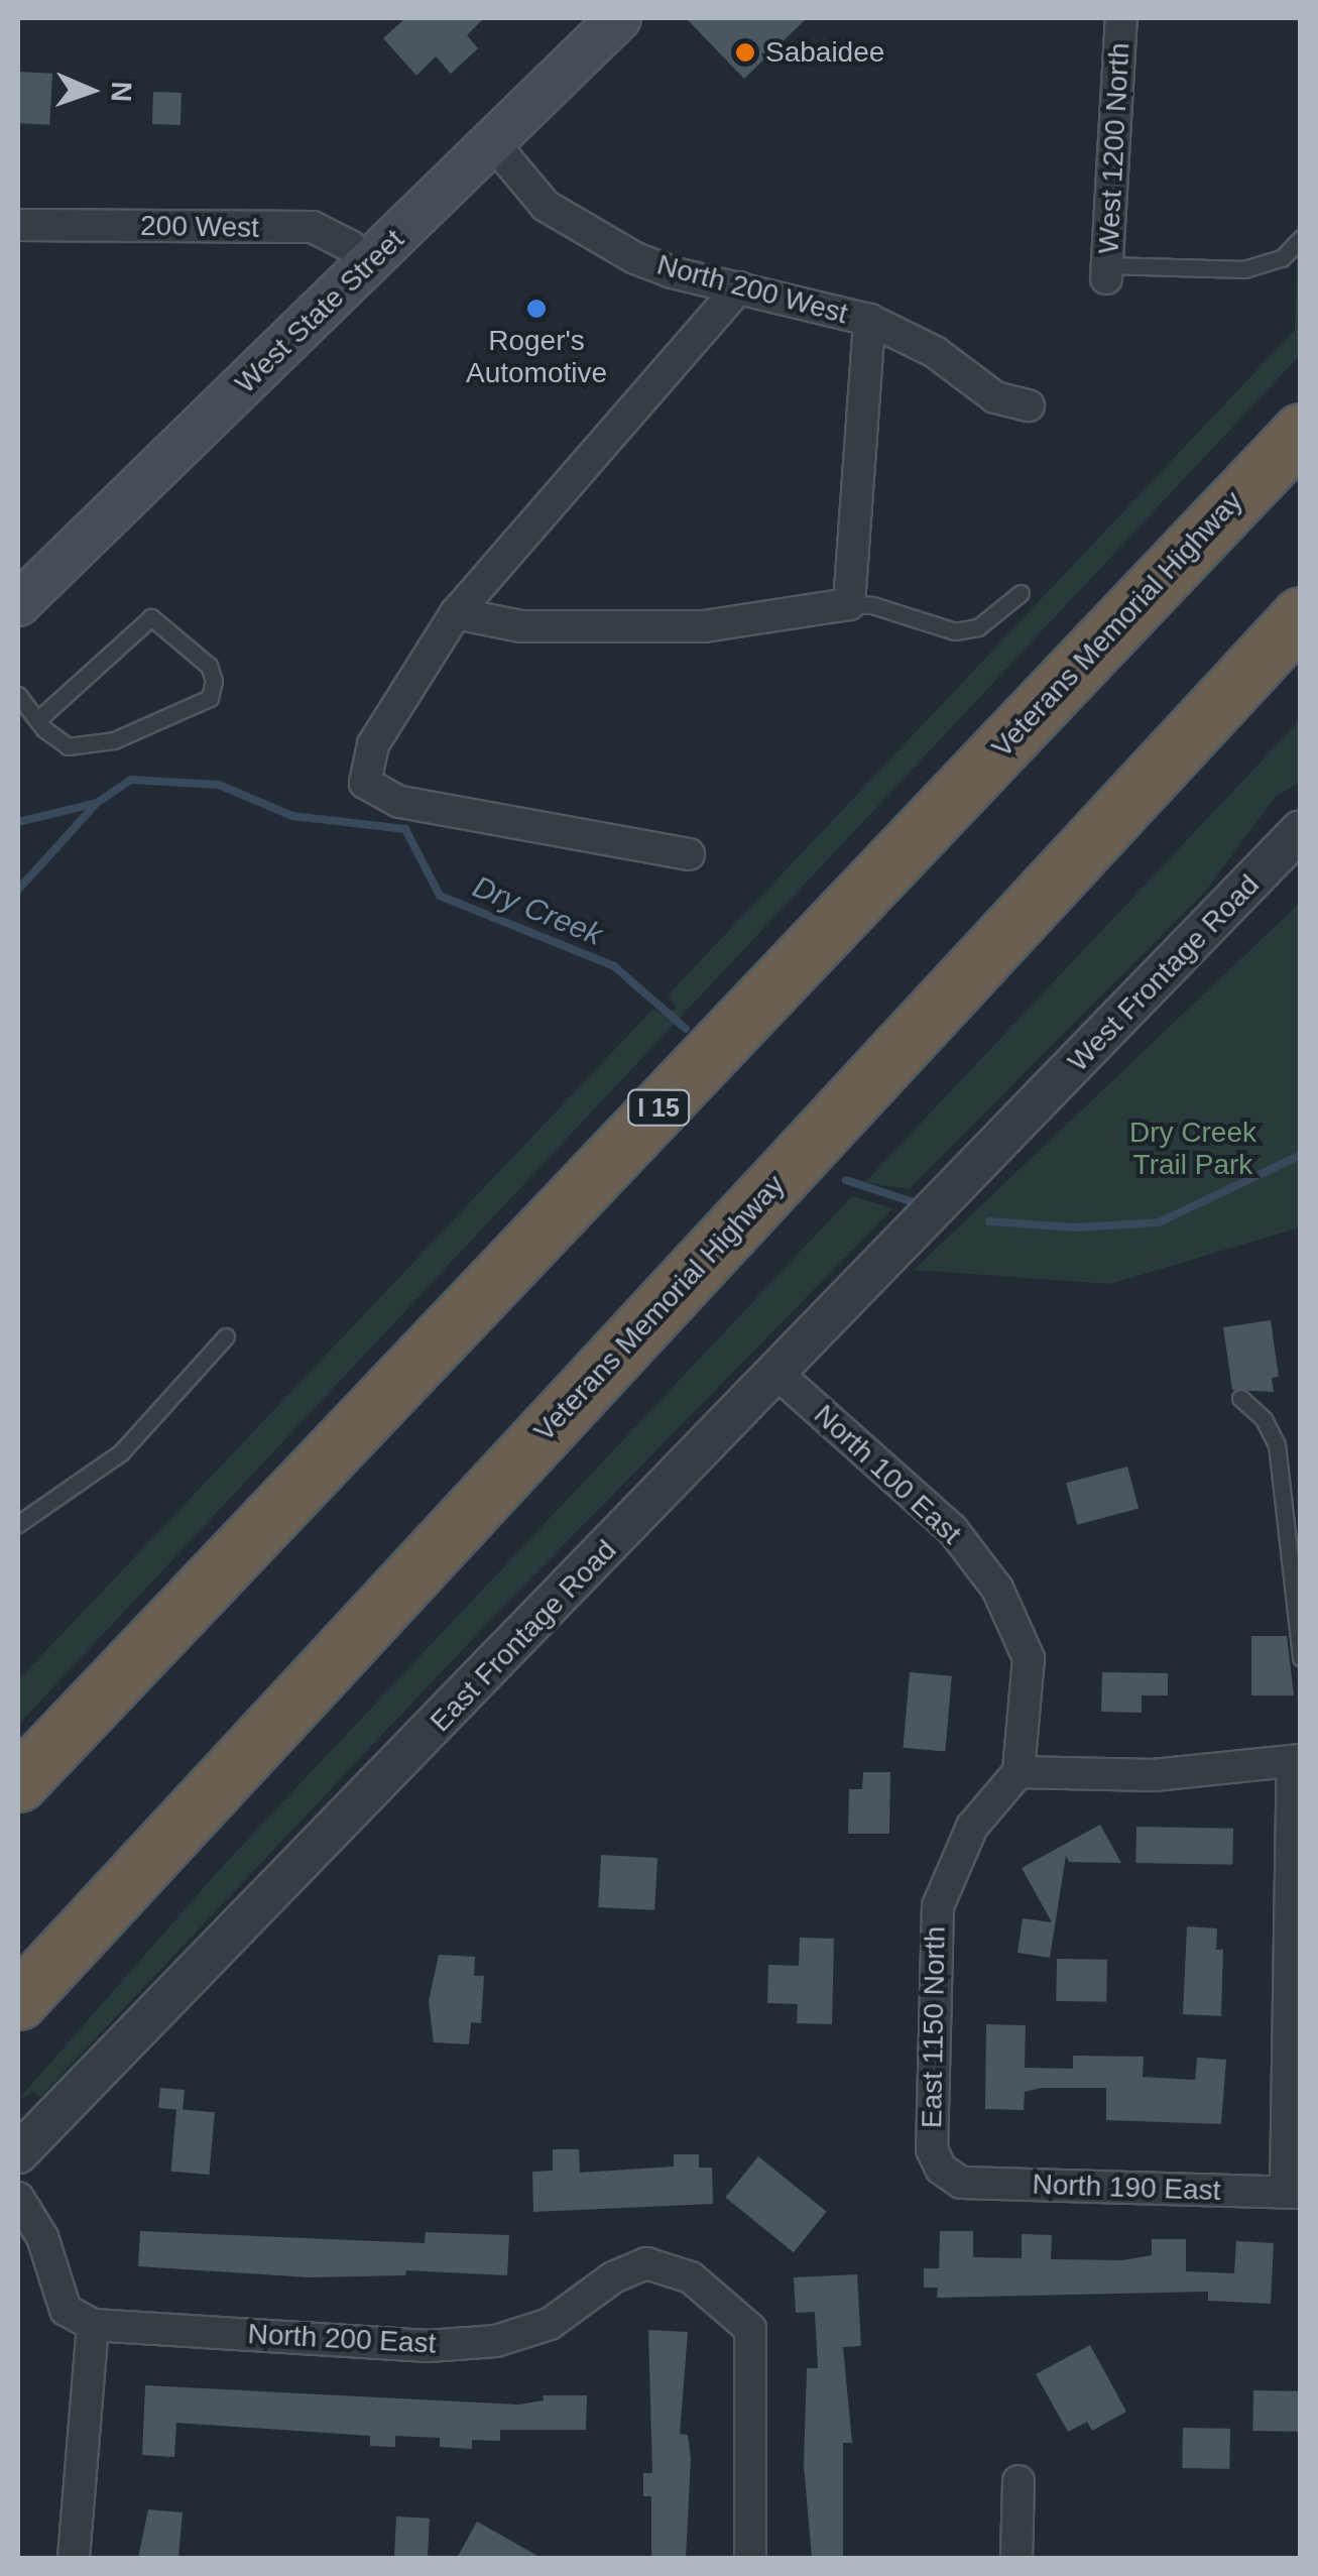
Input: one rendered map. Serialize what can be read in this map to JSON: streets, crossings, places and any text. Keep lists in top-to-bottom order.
{
  "streets": {
    "highway": ["Veterans Memorial Highway", "I 15"],
    "main road": ["West State Street"],
    "street": [
      "West 1200 North",
      "200 West",
      "North 200 West",
      "West Frontage Road",
      "North 100 East",
      "East Frontage Road",
      "East 1150 North",
      "North 190 East",
      "North 200 East"
    ]
  },
  "crossings": [
    ["200 West", "West State Street"],
    ["North 200 West", "West State Street"],
    ["West Frontage Road", "East Frontage Road"],
    ["North 100 East", "East Frontage Road"],
    ["North 100 East", "East 1150 North"],
    ["East 1150 North", "North 190 East"]
  ],
  "water": ["Dry Creek"],
  "parks": ["Dry Creek Trail Park"],
  "places": ["Sabaidee", "Roger's Automotive"],
  "north": "right"
}
